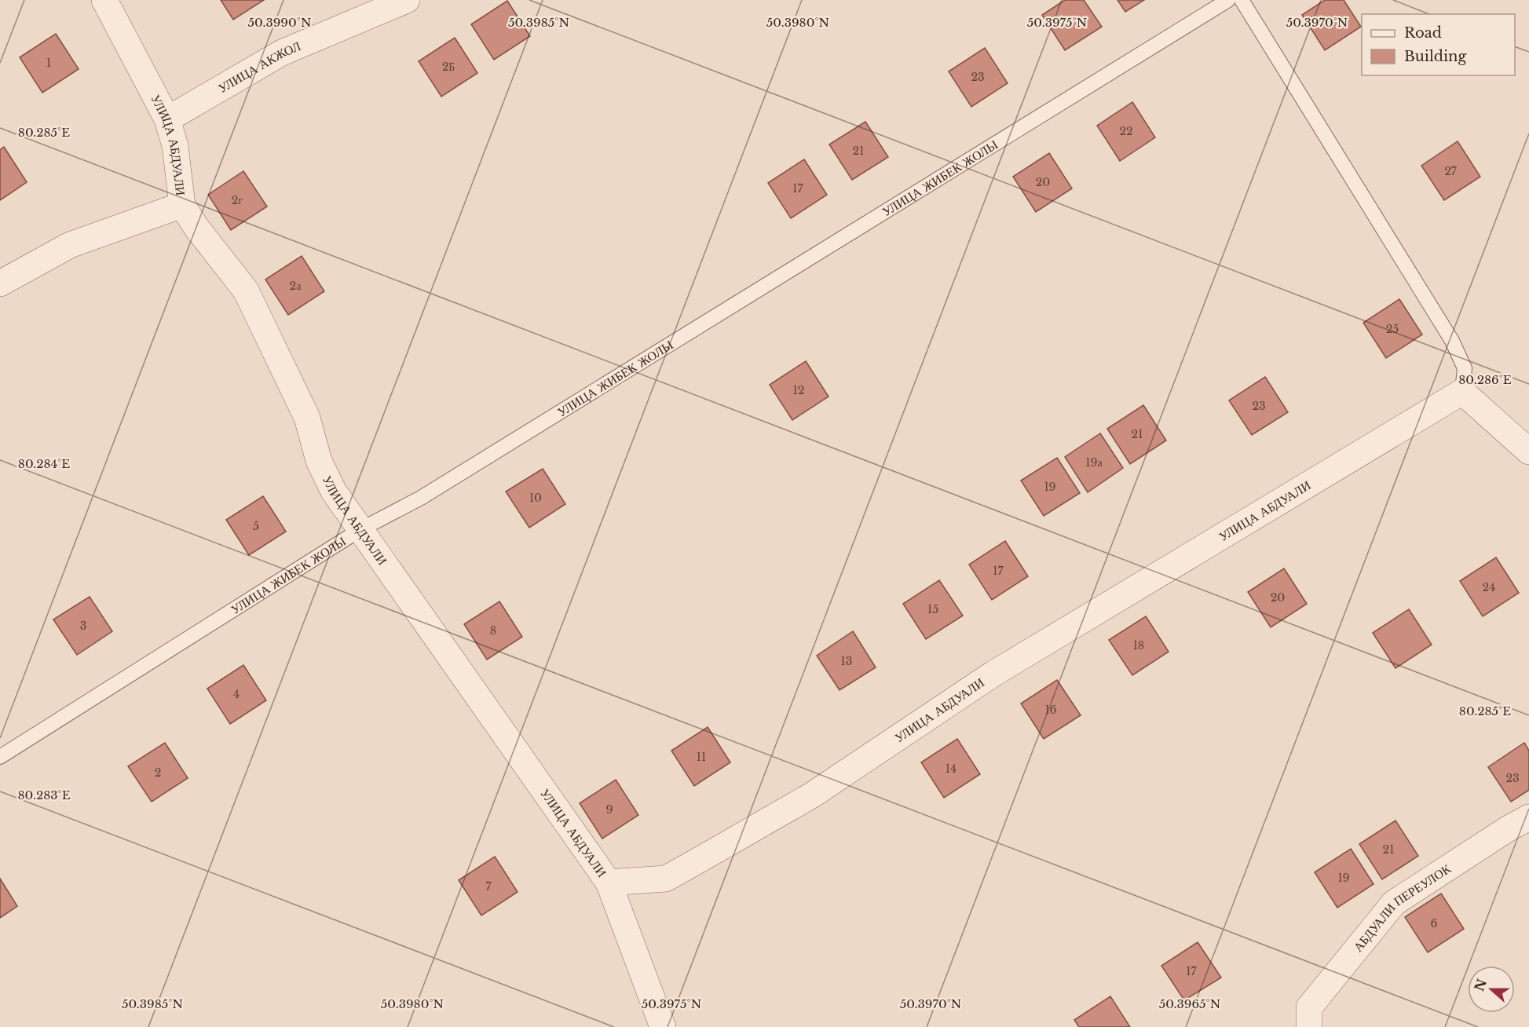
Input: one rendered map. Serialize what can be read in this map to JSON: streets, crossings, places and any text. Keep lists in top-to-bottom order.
{
  "streets": {
    "street": ["УЛИЦА АКЖОЛ", "УЛИЦА АБДУАЛИ", "АБДУАЛИ ПЕРЕУЛОК"],
    "lane": ["УЛИЦА ЖИБЕК ЖОЛЫ"]
  },
  "crossings": [
    ["УЛИЦА АКЖОЛ", "УЛИЦА АБДУАЛИ"],
    ["УЛИЦА АБДУАЛИ", "УЛИЦА ЖИБЕК ЖОЛЫ"]
  ],
  "house_numbers": [
    "1",
    "2Б",
    "23",
    "22",
    "21",
    "27",
    "20",
    "17",
    "2г",
    "2а",
    "25",
    "12",
    "23",
    "21",
    "19а",
    "19",
    "10",
    "5",
    "17",
    "24",
    "20",
    "15",
    "3",
    "8",
    "18",
    "13",
    "4",
    "16",
    "11",
    "14",
    "2",
    "23",
    "9",
    "21",
    "19",
    "7",
    "6",
    "17"
  ],
  "legend": ["Road", "Building"],
  "north": "left",
  "coordinates": [
    "50.3985°N",
    "50.3980°N",
    "50.3975°N",
    "50.3970°N",
    "50.3990°N",
    "80.285°E",
    "80.286°E",
    "80.284°E",
    "80.283°E",
    "50.3965°N"
  ]
}
